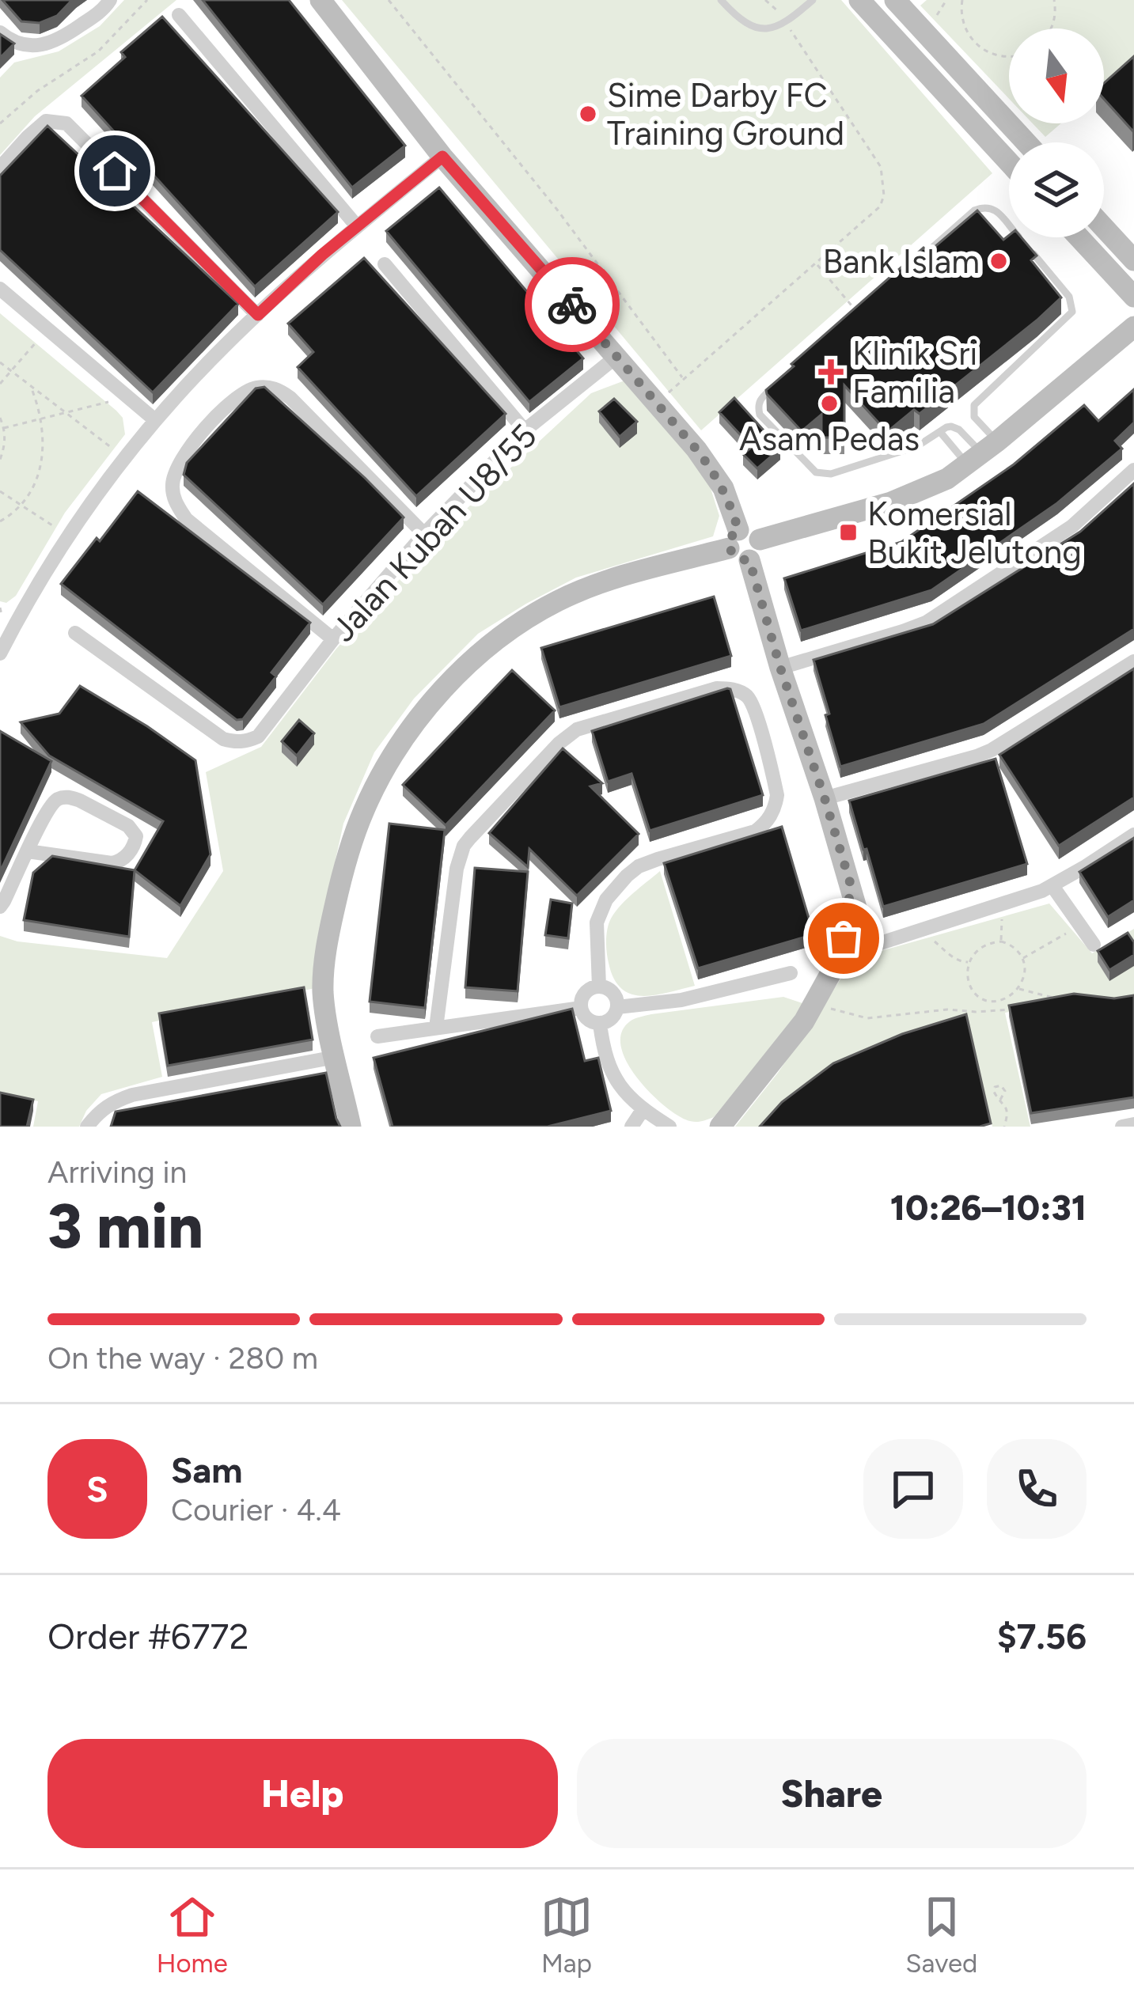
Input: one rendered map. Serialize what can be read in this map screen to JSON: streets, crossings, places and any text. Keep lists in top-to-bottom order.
{
  "streets": {
    "street": ["Jalan Kubah U8/55"]
  },
  "places": {
    "other": ["Sime Darby FC Training Ground", "Bank Islam", "Asam Pedas"],
    "health": ["Klinik Sri Familia"],
    "transit": ["Komersial Bukit Jelutong"]
  },
  "north": "bottom",
  "page": {
    "heading": ["3 min", "Arriving in", "10:26–10:31"],
    "panel": [
      "Sam",
      "Courier · 4.4",
      "Order #6772",
      "$7.56"
    ],
    "bar": "On the way · 280 m",
    "round": "S",
    "buttons": ["Help", "Share"],
    "tabs": ["Home", "Map", "Saved"]
  }
}
